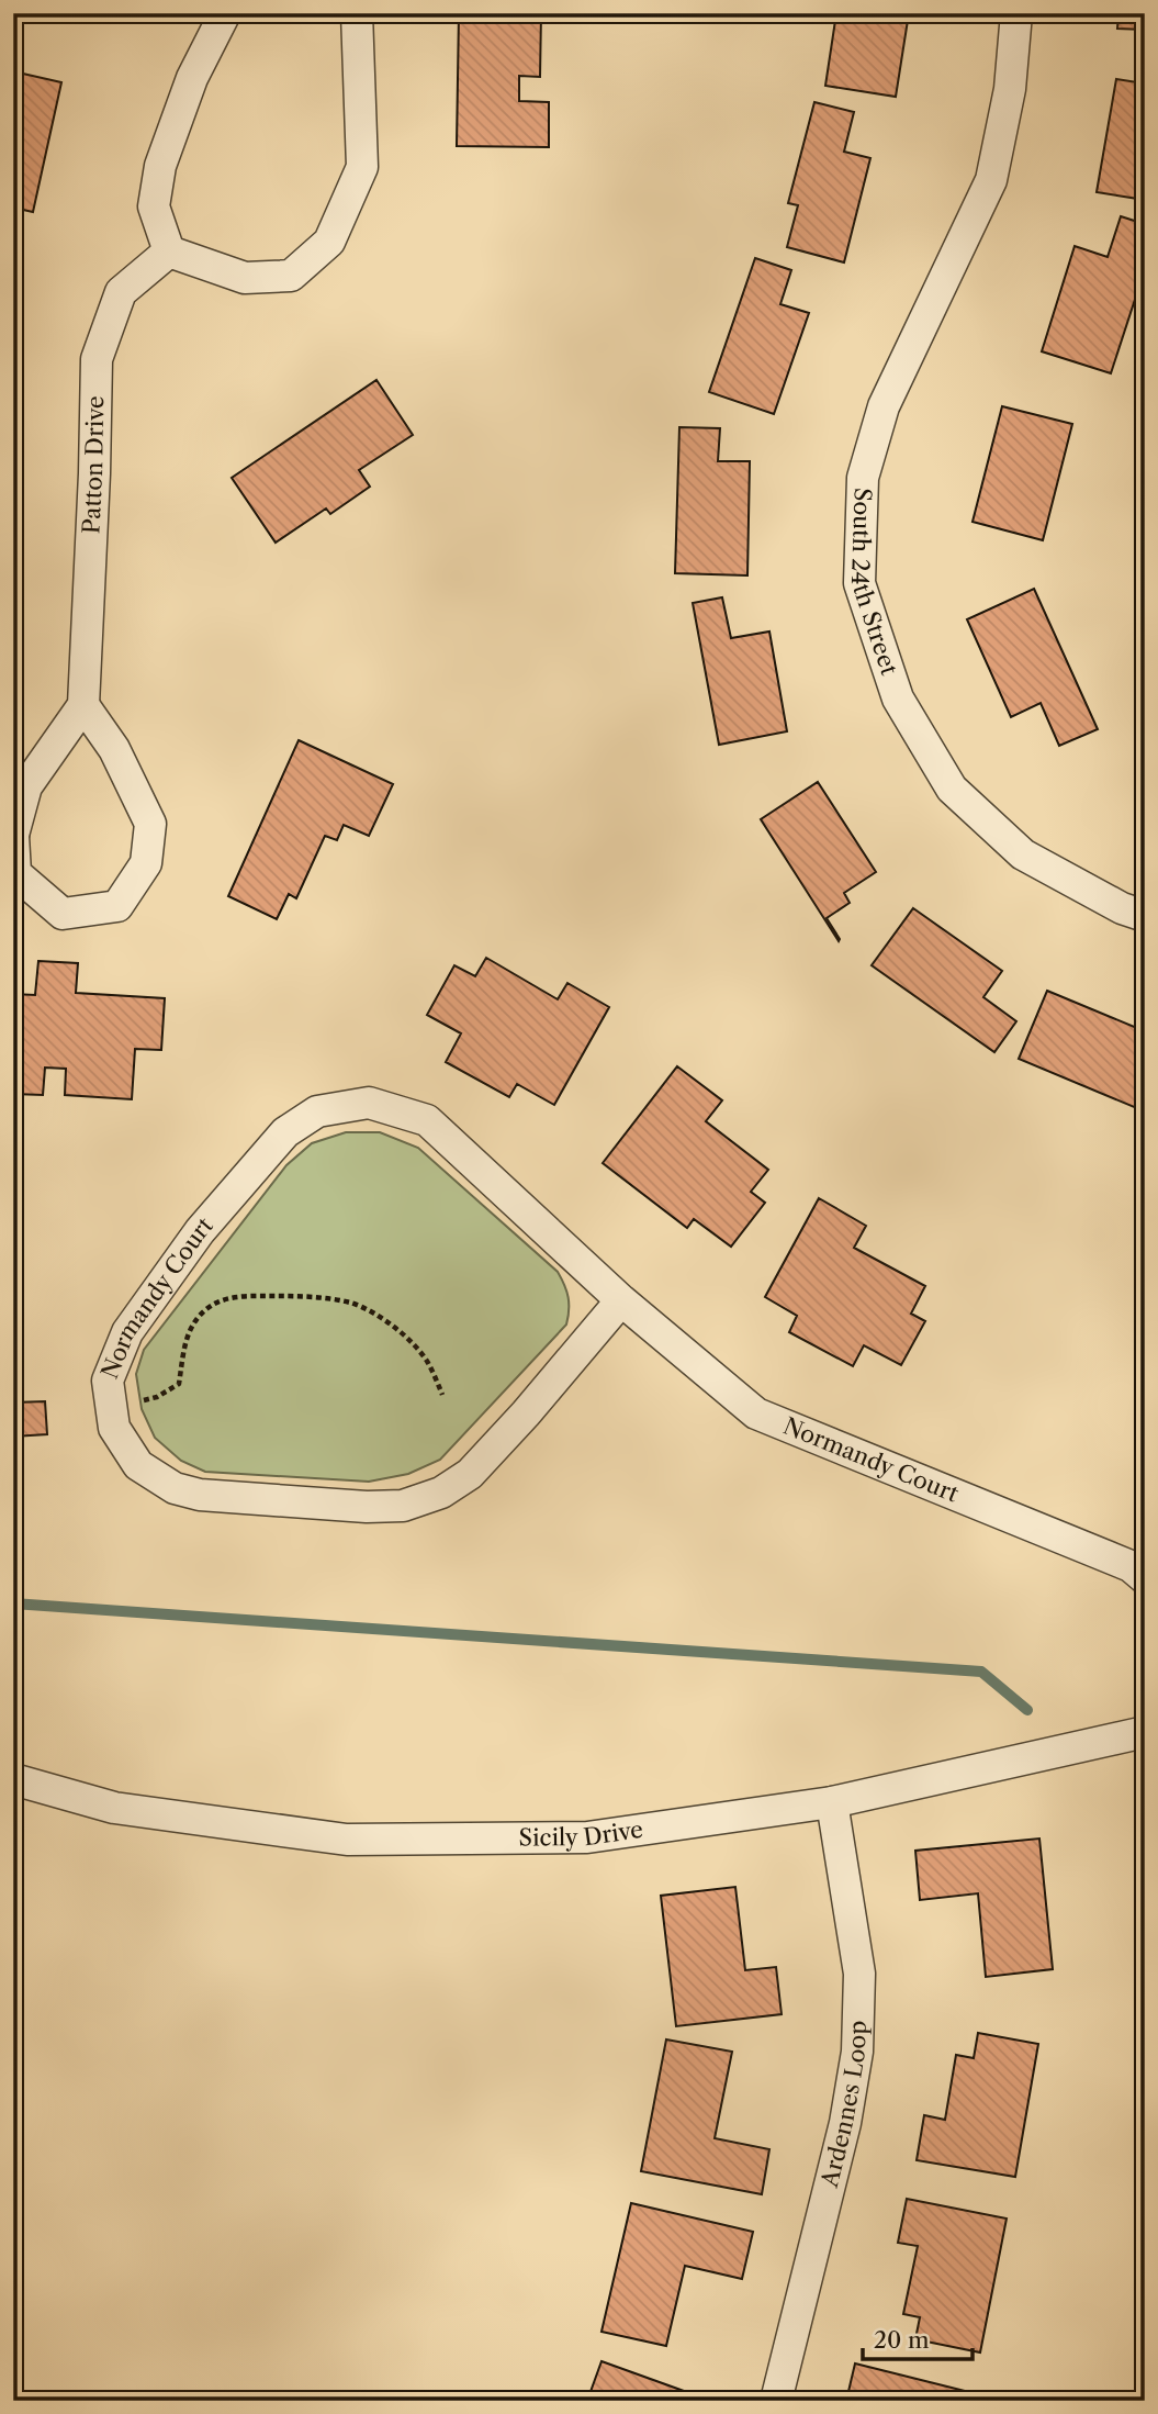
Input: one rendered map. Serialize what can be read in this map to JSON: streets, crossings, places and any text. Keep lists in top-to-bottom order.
{
  "streets": {
    "street": [
      "Patton Drive",
      "South 24th Street",
      "Normandy Court",
      "Sicily Drive",
      "Ardennes Loop"
    ]
  },
  "crossings": [
    ["Sicily Drive", "Ardennes Loop"]
  ],
  "scale_bar": "20 m"
}
